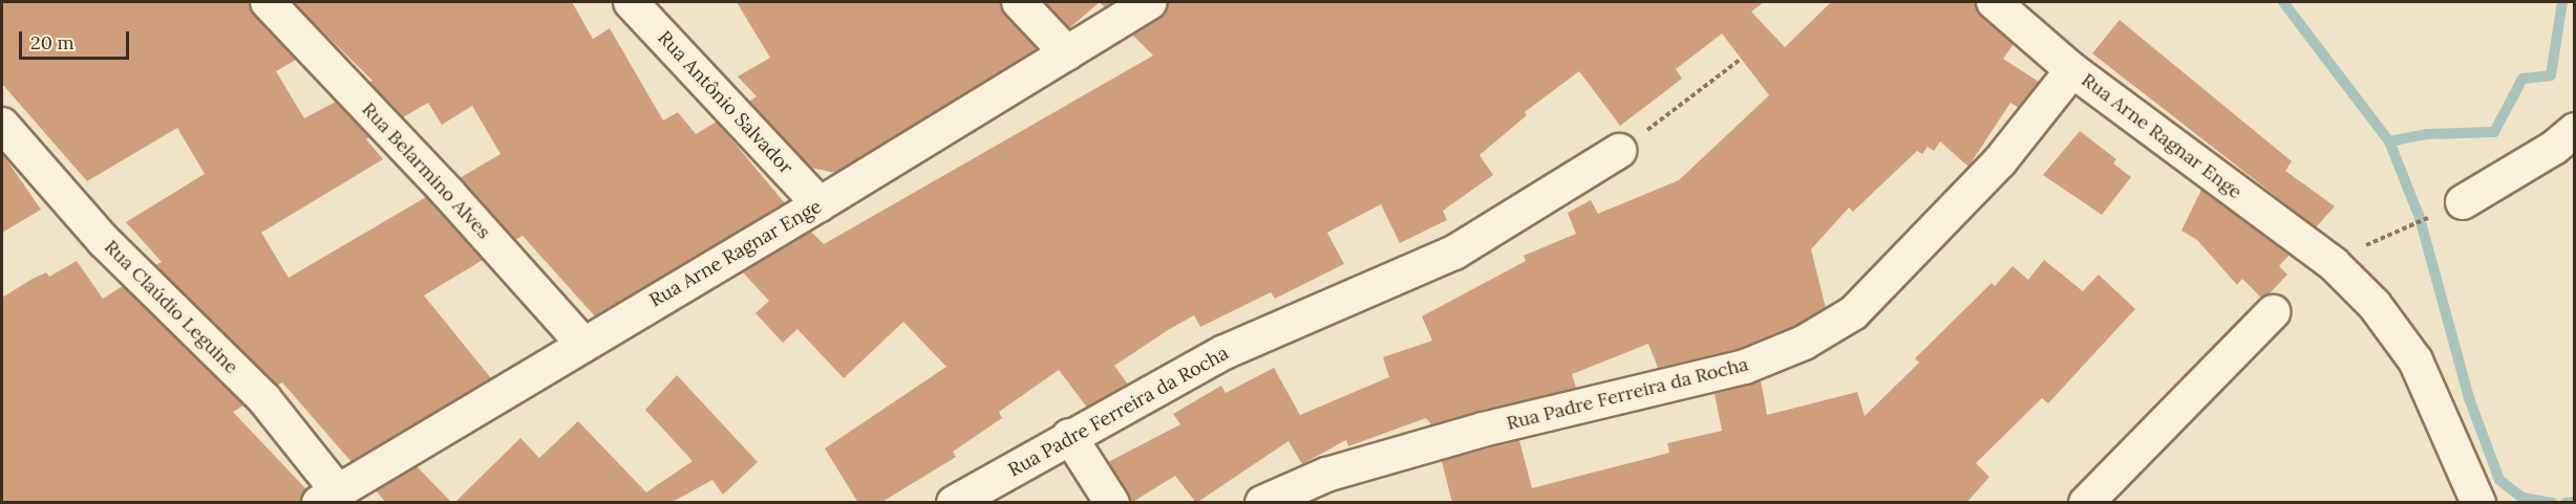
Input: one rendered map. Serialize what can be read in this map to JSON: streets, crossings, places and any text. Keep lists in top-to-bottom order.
{
  "streets": {
    "street": [
      "Rua Antônio Salvador",
      "Rua Arne Ragnar Enge",
      "Rua Belarmino Alves",
      "Rua Claúdio Leguine",
      "Rua Padre Ferreira da Rocha"
    ]
  },
  "crossings": [
    ["Rua Antônio Salvador", "Rua Arne Ragnar Enge"],
    ["Rua Arne Ragnar Enge", "Rua Belarmino Alves"],
    ["Rua Arne Ragnar Enge", "Rua Claúdio Leguine"],
    ["Rua Arne Ragnar Enge", "Rua Padre Ferreira da Rocha"]
  ],
  "scale_bar": "20 m"
}
